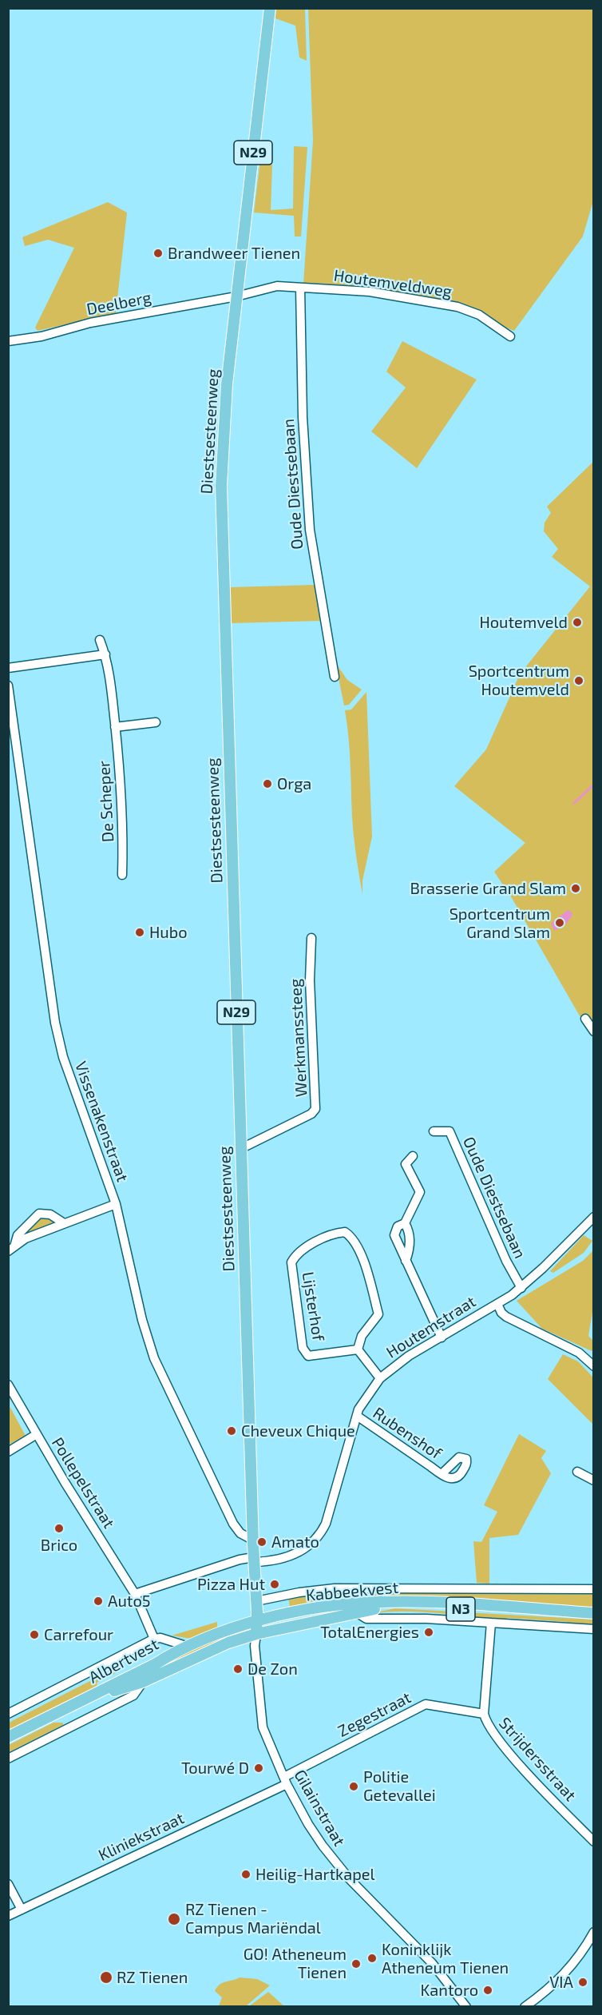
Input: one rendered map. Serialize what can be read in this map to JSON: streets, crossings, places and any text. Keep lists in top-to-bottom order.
{
  "streets": {
    "main road": [
      "N29",
      "Diestsesteenweg",
      "Kabbeekvest",
      "N3",
      "Albertvest"
    ],
    "street": [
      "Houtemveldweg",
      "Deelberg",
      "Oude Diestsebaan",
      "De Scheper",
      "Werkmanssteeg",
      "Vissenakenstraat",
      "Lijsterhof",
      "Houtemstraat",
      "Rubenshof",
      "Pollepelstraat",
      "Zegestraat",
      "Strijdersstraat",
      "Gilainstraat",
      "Kliniekstraat"
    ]
  },
  "crossings": [
    ["Houtemveldweg", "Deelberg"],
    ["Houtemveldweg", "Diestsesteenweg"],
    ["Houtemveldweg", "Oude Diestsebaan"],
    ["Deelberg", "Diestsesteenweg"],
    ["Diestsesteenweg", "Werkmanssteeg"],
    ["Diestsesteenweg", "Vissenakenstraat"],
    ["Diestsesteenweg", "Houtemstraat"],
    ["Diestsesteenweg", "Kabbeekvest"],
    ["Diestsesteenweg", "Albertvest"],
    ["Diestsesteenweg", "Gilainstraat"],
    ["Oude Diestsebaan", "Houtemstraat"],
    ["Houtemstraat", "Rubenshof"],
    ["Pollepelstraat", "Albertvest"],
    ["Kabbeekvest", "Albertvest"],
    ["Kabbeekvest", "Gilainstraat"],
    ["Albertvest", "Gilainstraat"],
    ["Zegestraat", "Strijdersstraat"],
    ["Zegestraat", "Gilainstraat"],
    ["Zegestraat", "Kliniekstraat"],
    ["Gilainstraat", "Kliniekstraat"]
  ],
  "places": [
    "Brandweer Tienen",
    "Houtemveld",
    "Sportcentrum Houtemveld",
    "Orga",
    "Brasserie Grand Slam",
    "Sportcentrum Grand Slam",
    "Hubo",
    "Cheveux Chique",
    "Brico",
    "Amato",
    "Pizza Hut",
    "Auto5",
    "TotalEnergies",
    "Carrefour",
    "De Zon",
    "Tourwé D",
    "Politie Getevallei",
    "Heilig-Hartkapel",
    "RZ Tienen - Campus Mariëndal",
    "Koninklijk Atheneum Tienen",
    "GO! Atheneum Tienen",
    "RZ Tienen",
    "VIA",
    "Kantoro"
  ]
}
